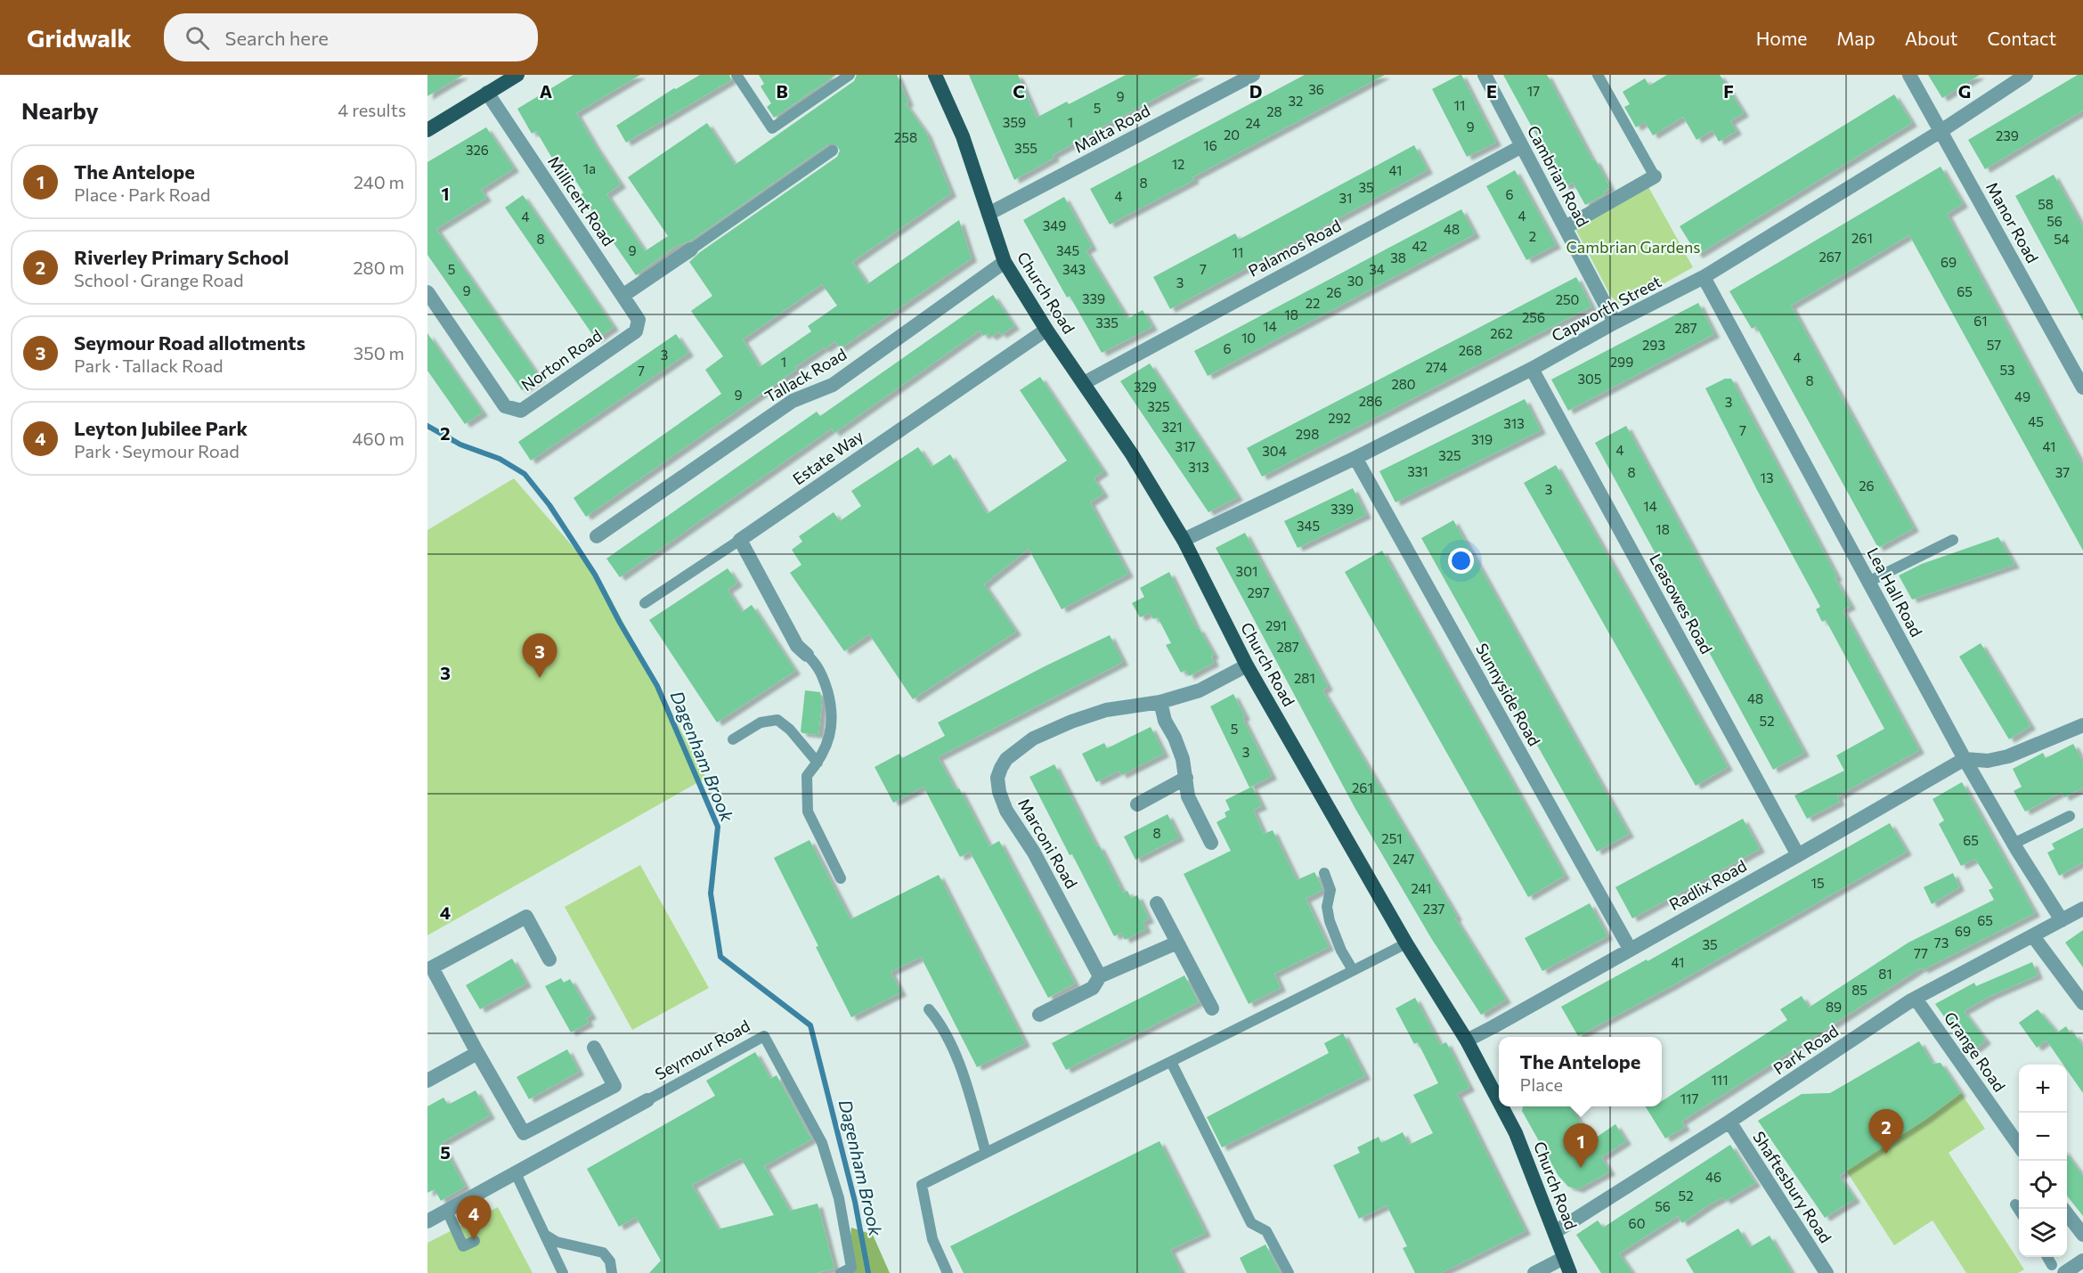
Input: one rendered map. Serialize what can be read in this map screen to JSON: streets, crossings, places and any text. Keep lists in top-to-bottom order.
{
  "streets": {
    "main road": ["Church Road"],
    "street": [
      "Malta Road",
      "Cambrian Road",
      "Millicent Road",
      "Manor Road",
      "Palamos Road",
      "Capworth Street",
      "Norton Road",
      "Tallack Road",
      "Estate Way",
      "Lea Hall Road",
      "Leasowes Road",
      "Sunnyside Road",
      "Marconi Road",
      "Radlix Road",
      "Seymour Road",
      "Park Road",
      "Grange Road",
      "Shaftesbury Road"
    ]
  },
  "crossings": [
    ["Malta Road", "Church Road"],
    ["Cambrian Road", "Palamos Road"],
    ["Cambrian Road", "Capworth Street"],
    ["Millicent Road", "Norton Road"],
    ["Manor Road", "Capworth Street"],
    ["Palamos Road", "Church Road"],
    ["Church Road", "Capworth Street"],
    ["Church Road", "Tallack Road"],
    ["Church Road", "Estate Way"],
    ["Church Road", "Marconi Road"],
    ["Church Road", "Radlix Road"],
    ["Church Road", "Park Road"],
    ["Capworth Street", "Lea Hall Road"],
    ["Capworth Street", "Leasowes Road"],
    ["Capworth Street", "Sunnyside Road"],
    ["Lea Hall Road", "Radlix Road"],
    ["Lea Hall Road", "Park Road"],
    ["Leasowes Road", "Radlix Road"],
    ["Sunnyside Road", "Radlix Road"],
    ["Park Road", "Grange Road"],
    ["Park Road", "Shaftesbury Road"]
  ],
  "water": ["Dagenham Brook"],
  "parks": ["Cambrian Gardens"],
  "house_numbers": [
    "36",
    "17",
    "9",
    "32",
    "11",
    "5",
    "28",
    "359",
    "1",
    "24",
    "9",
    "20",
    "239",
    "258",
    "16",
    "355",
    "326",
    "12",
    "1a",
    "41",
    "8",
    "35",
    "6",
    "4",
    "31",
    "58",
    "4",
    "4",
    "56",
    "349",
    "48",
    "2",
    "261",
    "8",
    "54",
    "42",
    "9",
    "345",
    "11",
    "267",
    "38",
    "69",
    "5",
    "343",
    "7",
    "34",
    "30",
    "3",
    "9",
    "65",
    "26",
    "339",
    "250",
    "22",
    "18",
    "256",
    "61",
    "335",
    "14",
    "287",
    "262",
    "10",
    "293",
    "57",
    "6",
    "268",
    "3",
    "4",
    "1",
    "299",
    "274",
    "53",
    "7",
    "305",
    "8",
    "280",
    "329",
    "9",
    "49",
    "286",
    "3",
    "325",
    "292",
    "45",
    "313",
    "321",
    "7",
    "298",
    "319",
    "317",
    "41",
    "4",
    "304",
    "325",
    "313",
    "331",
    "8",
    "37",
    "13",
    "26",
    "3",
    "14",
    "339",
    "345",
    "18",
    "301",
    "297",
    "291",
    "287",
    "281",
    "48",
    "52",
    "5",
    "3",
    "261",
    "8",
    "251",
    "65",
    "247",
    "15",
    "241",
    "237",
    "65",
    "69",
    "73",
    "35",
    "77",
    "41",
    "81",
    "85",
    "89",
    "111",
    "117",
    "46",
    "52",
    "56",
    "60"
  ],
  "page": {
    "header": "Gridwalk",
    "search": "Search here",
    "nav": [
      "Home",
      "Map",
      "About",
      "Contact"
    ],
    "heading": ["Nearby", "4 results"],
    "list": [
      {
        "mark": "1",
        "name": "The Antelope",
        "note": "Place · Park Road",
        "value": "240 m"
      },
      {
        "mark": "2",
        "name": "Riverley Primary School",
        "note": "School · Grange Road",
        "value": "280 m"
      },
      {
        "mark": "3",
        "name": "Seymour Road allotments",
        "note": "Park · Tallack Road",
        "value": "350 m"
      },
      {
        "mark": "4",
        "name": "Leyton Jubilee Park",
        "note": "Park · Seymour Road",
        "value": "460 m"
      }
    ],
    "pins": [
      "3",
      "2",
      "1",
      "4"
    ],
    "popup": ["The Antelope", "Place"],
    "map_buttons": ["+", "−"]
  },
  "grid": {
    "columns": [
      "A",
      "B",
      "C",
      "D",
      "E",
      "F",
      "G"
    ],
    "rows": [
      "1",
      "2",
      "3",
      "4",
      "5"
    ]
  }
}
